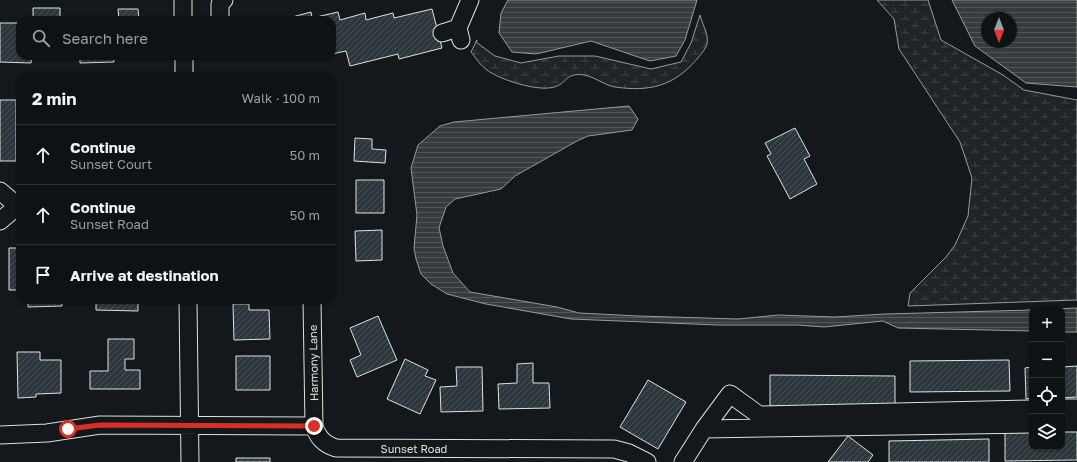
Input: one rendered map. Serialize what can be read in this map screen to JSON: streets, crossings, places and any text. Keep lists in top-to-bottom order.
{
  "streets": {
    "street": ["Harmony Lane", "Sunset Road"]
  },
  "crossings": [
    ["Harmony Lane", "Sunset Road"]
  ],
  "north": "bottom",
  "page": {
    "search": "Search here",
    "heading": ["2 min", "Walk · 100 m"],
    "list": [
      ["Continue", "Sunset Court", "50 m"],
      ["Continue", "Sunset Road", "50 m"],
      "Arrive at destination"
    ],
    "map_buttons": ["+", "−"]
  }
}
